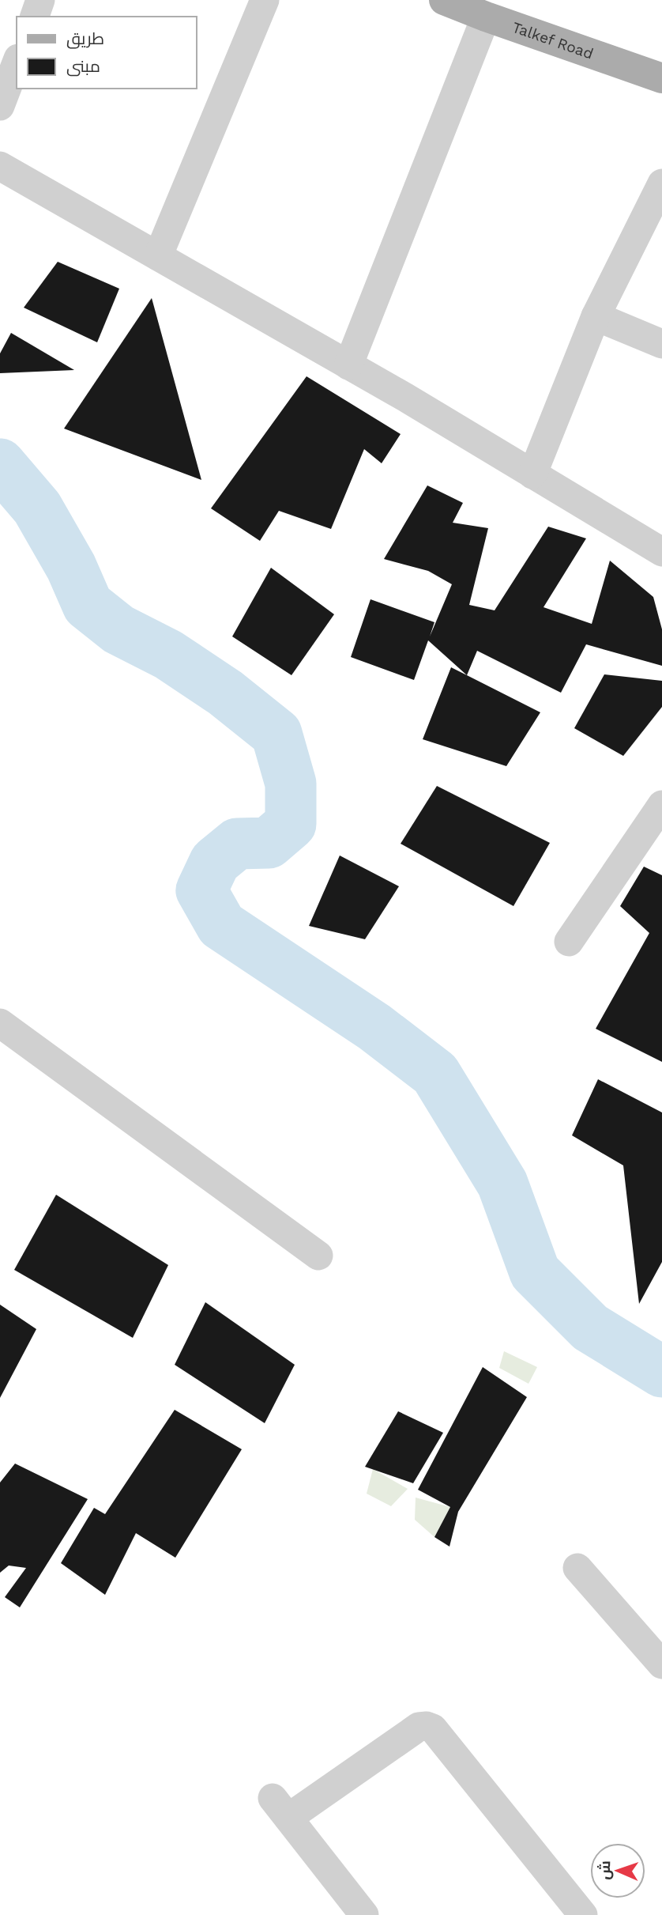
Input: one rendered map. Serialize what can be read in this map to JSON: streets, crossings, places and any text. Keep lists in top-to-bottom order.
{
  "streets": {
    "main road": ["Talkef Road"]
  },
  "legend": ["طريق", "مبنى"],
  "north": "left"
}
